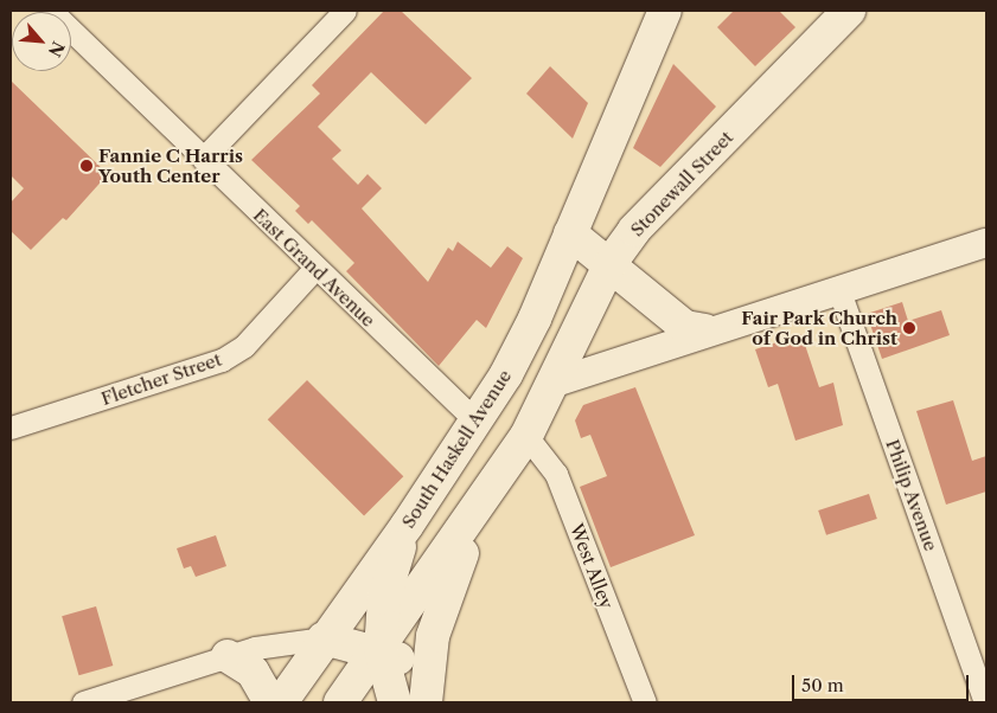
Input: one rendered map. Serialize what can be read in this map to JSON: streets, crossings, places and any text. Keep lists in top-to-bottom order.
{
  "streets": {
    "main road": ["Stonewall Street", "South Haskell Avenue"],
    "street": [
      "East Grand Avenue",
      "Fletcher Street",
      "Philip Avenue",
      "West Alley"
    ]
  },
  "crossings": [
    ["East Grand Avenue", "Fletcher Street"],
    ["East Grand Avenue", "South Haskell Avenue"]
  ],
  "places": ["Fannie C Harris Youth Center", "Fair Park Church of God in Christ"],
  "scale_bar": "50 m",
  "north": "bottom right"
}
